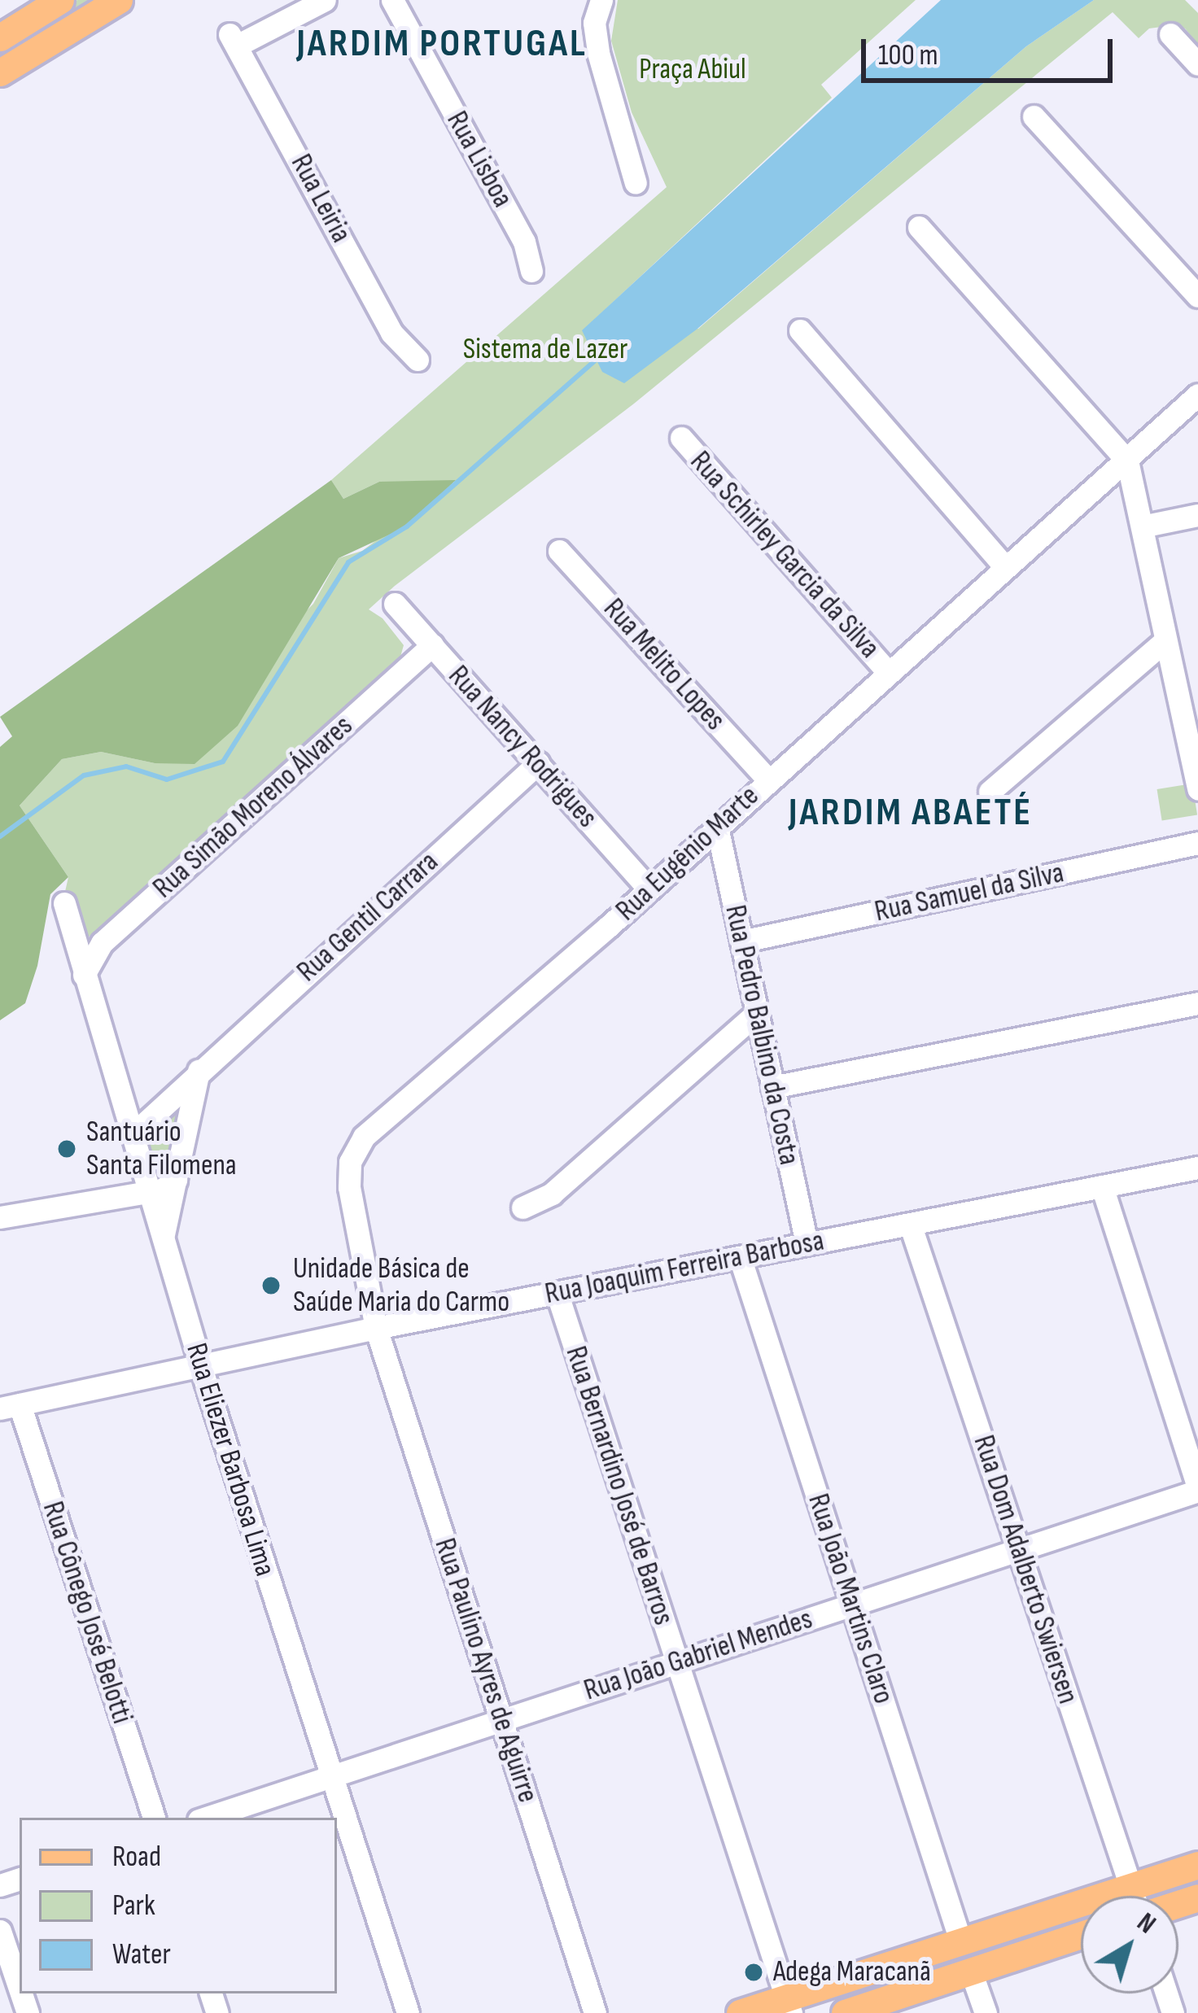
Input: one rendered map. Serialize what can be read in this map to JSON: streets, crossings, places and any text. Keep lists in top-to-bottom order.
{
  "streets": {
    "street": [
      "Rua Lisboa",
      "Rua Leiria",
      "Rua Schirley Garcia da Silva",
      "Rua Melito Lopes",
      "Rua Nancy Rodrigues",
      "Rua Simão Moreno Álvares",
      "Rua Eugênio Marte",
      "Rua Samuel da Silva",
      "Rua Gentil Carrara",
      "Rua Pedro Balbino da Costa",
      "Rua Joaquim Ferreira Barbosa",
      "Rua Eliezer Barbosa Lima",
      "Rua Bernardino José de Barros",
      "Rua Dom Adalberto Swiersen",
      "Rua João Martins Claro",
      "Rua Cônego José Belotti",
      "Rua João Gabriel Mendes",
      "Rua Paulino Ayres de Aguirre"
    ]
  },
  "crossings": [
    ["Rua Schirley Garcia da Silva", "Rua Eugênio Marte"],
    ["Rua Melito Lopes", "Rua Eugênio Marte"],
    ["Rua Nancy Rodrigues", "Rua Simão Moreno Álvares"],
    ["Rua Nancy Rodrigues", "Rua Eugênio Marte"],
    ["Rua Nancy Rodrigues", "Rua Gentil Carrara"],
    ["Rua Simão Moreno Álvares", "Rua Eliezer Barbosa Lima"],
    ["Rua Eugênio Marte", "Rua Pedro Balbino da Costa"],
    ["Rua Eugênio Marte", "Rua Joaquim Ferreira Barbosa"],
    ["Rua Eugênio Marte", "Rua Paulino Ayres de Aguirre"],
    ["Rua Samuel da Silva", "Rua Pedro Balbino da Costa"],
    ["Rua Gentil Carrara", "Rua Eliezer Barbosa Lima"],
    ["Rua Pedro Balbino da Costa", "Rua Joaquim Ferreira Barbosa"],
    ["Rua Joaquim Ferreira Barbosa", "Rua Eliezer Barbosa Lima"],
    ["Rua Joaquim Ferreira Barbosa", "Rua Bernardino José de Barros"],
    ["Rua Joaquim Ferreira Barbosa", "Rua Dom Adalberto Swiersen"],
    ["Rua Joaquim Ferreira Barbosa", "Rua João Martins Claro"],
    ["Rua Joaquim Ferreira Barbosa", "Rua Cônego José Belotti"],
    ["Rua Joaquim Ferreira Barbosa", "Rua Paulino Ayres de Aguirre"],
    ["Rua Eliezer Barbosa Lima", "Rua João Gabriel Mendes"],
    ["Rua Bernardino José de Barros", "Rua João Gabriel Mendes"],
    ["Rua Dom Adalberto Swiersen", "Rua João Gabriel Mendes"],
    ["Rua João Martins Claro", "Rua João Gabriel Mendes"],
    ["Rua João Gabriel Mendes", "Rua Paulino Ayres de Aguirre"]
  ],
  "districts": ["JARDIM PORTUGAL", "JARDIM ABAETÉ"],
  "parks": ["Praça Abiul", "Sistema de Lazer"],
  "places": ["Santuário Santa Filomena", "Unidade Básica de Saúde Maria do Carmo", "Adega Maracanã"],
  "legend": ["Road", "Park", "Water"],
  "scale_bar": "100 m",
  "north": "top right"
}
